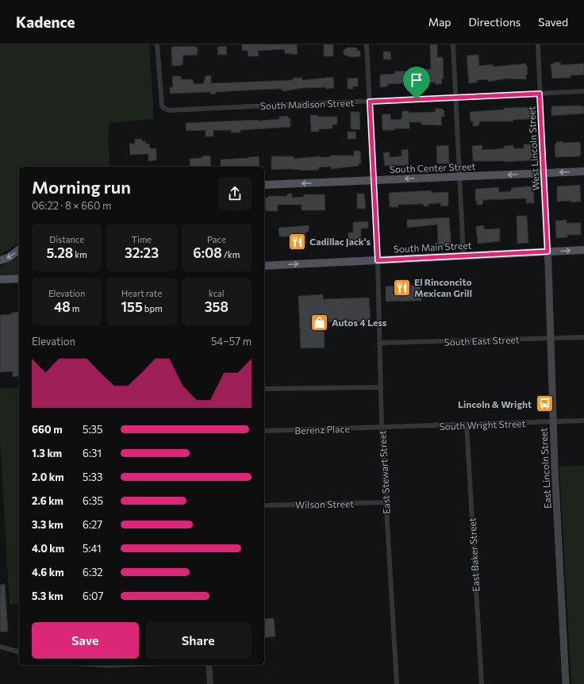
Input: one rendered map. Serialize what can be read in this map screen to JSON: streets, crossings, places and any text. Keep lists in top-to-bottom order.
{
  "streets": {
    "main road": [
      "West Lincoln Street",
      "South Center Street",
      "South Main Street",
      "East Lincoln Street"
    ],
    "street": [
      "South Madison Street",
      "South East Street",
      "South Wright Street",
      "Berenz Place",
      "East Stewart Street",
      "Wilson Street",
      "East Baker Street"
    ]
  },
  "crossings": [
    ["South Madison Street", "West Lincoln Street"],
    ["South Madison Street", "East Stewart Street"],
    ["West Lincoln Street", "South Center Street"],
    ["West Lincoln Street", "South Main Street"],
    ["West Lincoln Street", "East Lincoln Street"],
    ["South Center Street", "East Stewart Street"],
    ["South Main Street", "East Lincoln Street"],
    ["South Main Street", "East Stewart Street"],
    ["South East Street", "East Lincoln Street"],
    ["South East Street", "East Stewart Street"],
    ["South Wright Street", "Berenz Place"],
    ["South Wright Street", "East Lincoln Street"],
    ["South Wright Street", "East Stewart Street"],
    ["South Wright Street", "East Baker Street"],
    ["Berenz Place", "East Stewart Street"],
    ["East Stewart Street", "Wilson Street"]
  ],
  "one_way": ["South Center Street", "South Main Street"],
  "places": {
    "restaurant": ["Cadillac Jack's", "El Rinconcito Mexican Grill"],
    "shop": ["Autos 4 Less"],
    "bus stop": ["Lincoln & Wright"]
  },
  "page": {
    "header": "Kadence",
    "nav": ["Map", "Directions", "Saved"],
    "heading": ["Morning run", "06:22 · 8 × 660 m"],
    "stats": [
      ["Distance", "5.28 km"],
      ["Time", "32:23"],
      ["Pace", "6:08 /km"],
      ["Elevation", "48 m"],
      ["Heart rate", "155 bpm"],
      ["kcal", "358"]
    ],
    "chart": ["Elevation", "54–57 m"],
    "list": [
      {
        "name": "660 m",
        "note": "5:35"
      },
      {
        "name": "1.3 km",
        "note": "6:31"
      },
      {
        "name": "2.0 km",
        "note": "5:33"
      },
      {
        "name": "2.6 km",
        "note": "6:35"
      },
      {
        "name": "3.3 km",
        "note": "6:27"
      },
      {
        "name": "4.0 km",
        "note": "5:41"
      },
      {
        "name": "4.6 km",
        "note": "6:32"
      },
      {
        "name": "5.3 km",
        "note": "6:07"
      }
    ],
    "buttons": ["Save", "Share"]
  }
}
